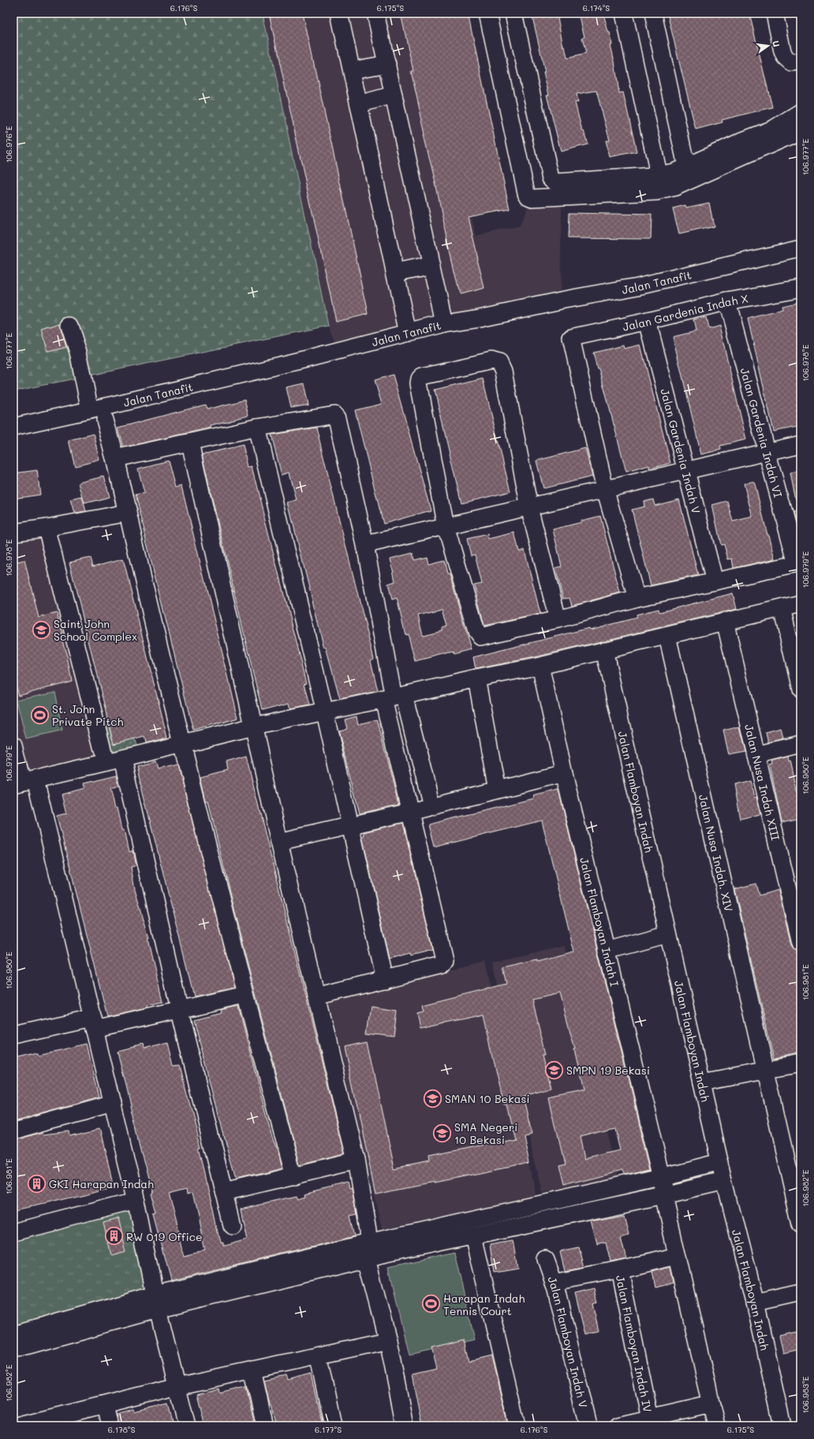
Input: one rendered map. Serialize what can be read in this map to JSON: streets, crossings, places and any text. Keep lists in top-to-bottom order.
{
  "streets": {
    "street": [
      "Jalan Tanafit",
      "Jalan Gardenia Indah X",
      "Jalan Gardenia Indah VI",
      "Jalan Gardenia Indah V",
      "Jalan Nusa Indah XIII",
      "Jalan Flamboyan Indah",
      "Jalan Nusa Indah. XIV",
      "Jalan Flamboyan Indah I",
      "Jalan Flamboyan Indah V",
      "Jalan Flamboyan Indah IV"
    ]
  },
  "crossings": [
    ["Jalan Gardenia Indah X", "Jalan Gardenia Indah VI"],
    ["Jalan Gardenia Indah X", "Jalan Gardenia Indah V"]
  ],
  "places": {
    "school or university": [
      "Saint John School Complex",
      "SMPN 19 Bekasi",
      "SMAN 10 Bekasi",
      "SMA Negeri 10 Bekasi"
    ],
    "sports": ["St. John Private Pitch", "Harapan Indah Tennis Court"],
    "building": ["GKI Harapan Indah", "RW 019 Office"]
  },
  "north": "right",
  "coordinates": [
    "6.176°S",
    "6.175°S",
    "6.174°S",
    "106.976°E",
    "106.977°E",
    "106.978°E",
    "106.979°E",
    "106.980°E",
    "106.981°E",
    "106.982°E",
    "106.983°E",
    "6.178°S",
    "6.177°S"
  ]
}
